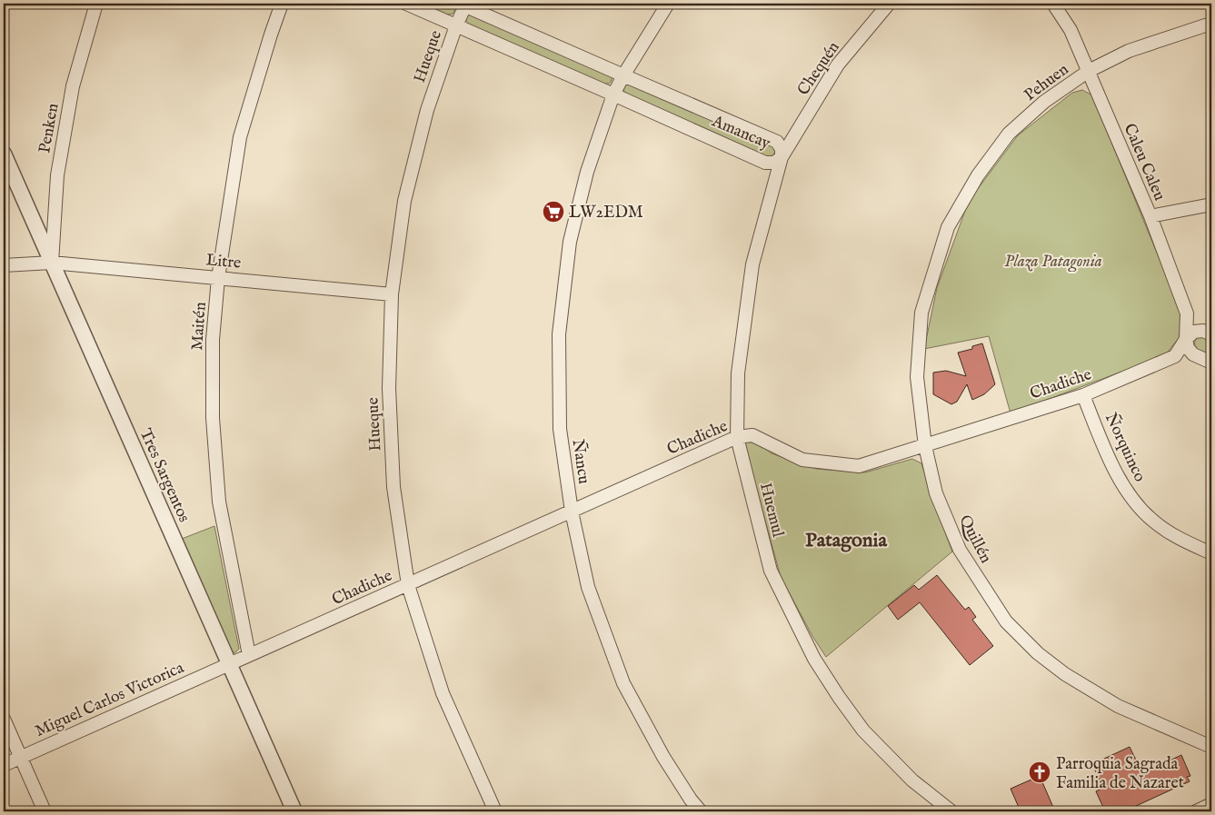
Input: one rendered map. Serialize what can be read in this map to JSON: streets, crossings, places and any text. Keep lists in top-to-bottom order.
{
  "streets": {
    "street": [
      "Hueque",
      "Chequén",
      "Pehuen",
      "Penken",
      "Amancay",
      "Caleu Caleu",
      "Litre",
      "Maitén",
      "Chadiche",
      "Ñorquinco",
      "Ñancu",
      "Tres Sargentos",
      "Huemul",
      "Quillén",
      "Miguel Carlos Victorica"
    ]
  },
  "crossings": [
    ["Hueque", "Amancay"],
    ["Hueque", "Litre"],
    ["Hueque", "Chadiche"],
    ["Chequén", "Amancay"],
    ["Chequén", "Huemul"],
    ["Pehuen", "Caleu Caleu"],
    ["Pehuen", "Quillén"],
    ["Penken", "Litre"],
    ["Penken", "Tres Sargentos"],
    ["Amancay", "Ñancu"],
    ["Amancay", "Huemul"],
    ["Caleu Caleu", "Chadiche"],
    ["Litre", "Maitén"],
    ["Litre", "Tres Sargentos"],
    ["Maitén", "Chadiche"],
    ["Chadiche", "Ñorquinco"],
    ["Chadiche", "Ñancu"],
    ["Chadiche", "Tres Sargentos"],
    ["Chadiche", "Huemul"],
    ["Chadiche", "Quillén"],
    ["Chadiche", "Miguel Carlos Victorica"],
    ["Tres Sargentos", "Miguel Carlos Victorica"]
  ],
  "districts": ["Patagonia"],
  "parks": ["Plaza Patagonia"],
  "places": {
    "supermarket": ["LW2EDM"],
    "church": ["Parroquia Sagrada Familia de Nazaret"]
  }
}
